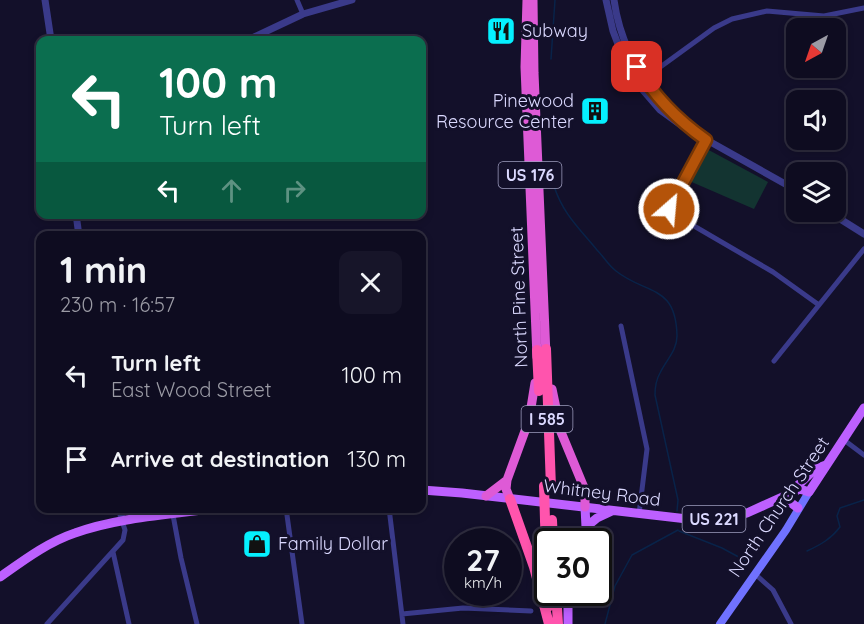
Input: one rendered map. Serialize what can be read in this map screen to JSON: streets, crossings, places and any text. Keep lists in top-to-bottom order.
{
  "streets": {
    "highway": ["US 176", "North Pine Street", "I 585"],
    "main road": ["Whitney Road", "North Church Street", "US 221"]
  },
  "crossings": [
    ["Whitney Road", "North Church Street"]
  ],
  "places": {
    "restaurant": ["Subway"],
    "building": ["Pinewood Resource Center"],
    "shop": ["Family Dollar"]
  },
  "north": "bottom left",
  "page": {
    "turn": ["100 m", "Turn left"],
    "heading": ["1 min", "230 m · 16:57"],
    "list": [
      {
        "name": "Turn left",
        "note": "East Wood Street",
        "value": "100 m"
      },
      {
        "name": "Arrive at destination",
        "value": "130 m"
      }
    ],
    "speed": "27 km/h",
    "limit": "30"
  }
}
